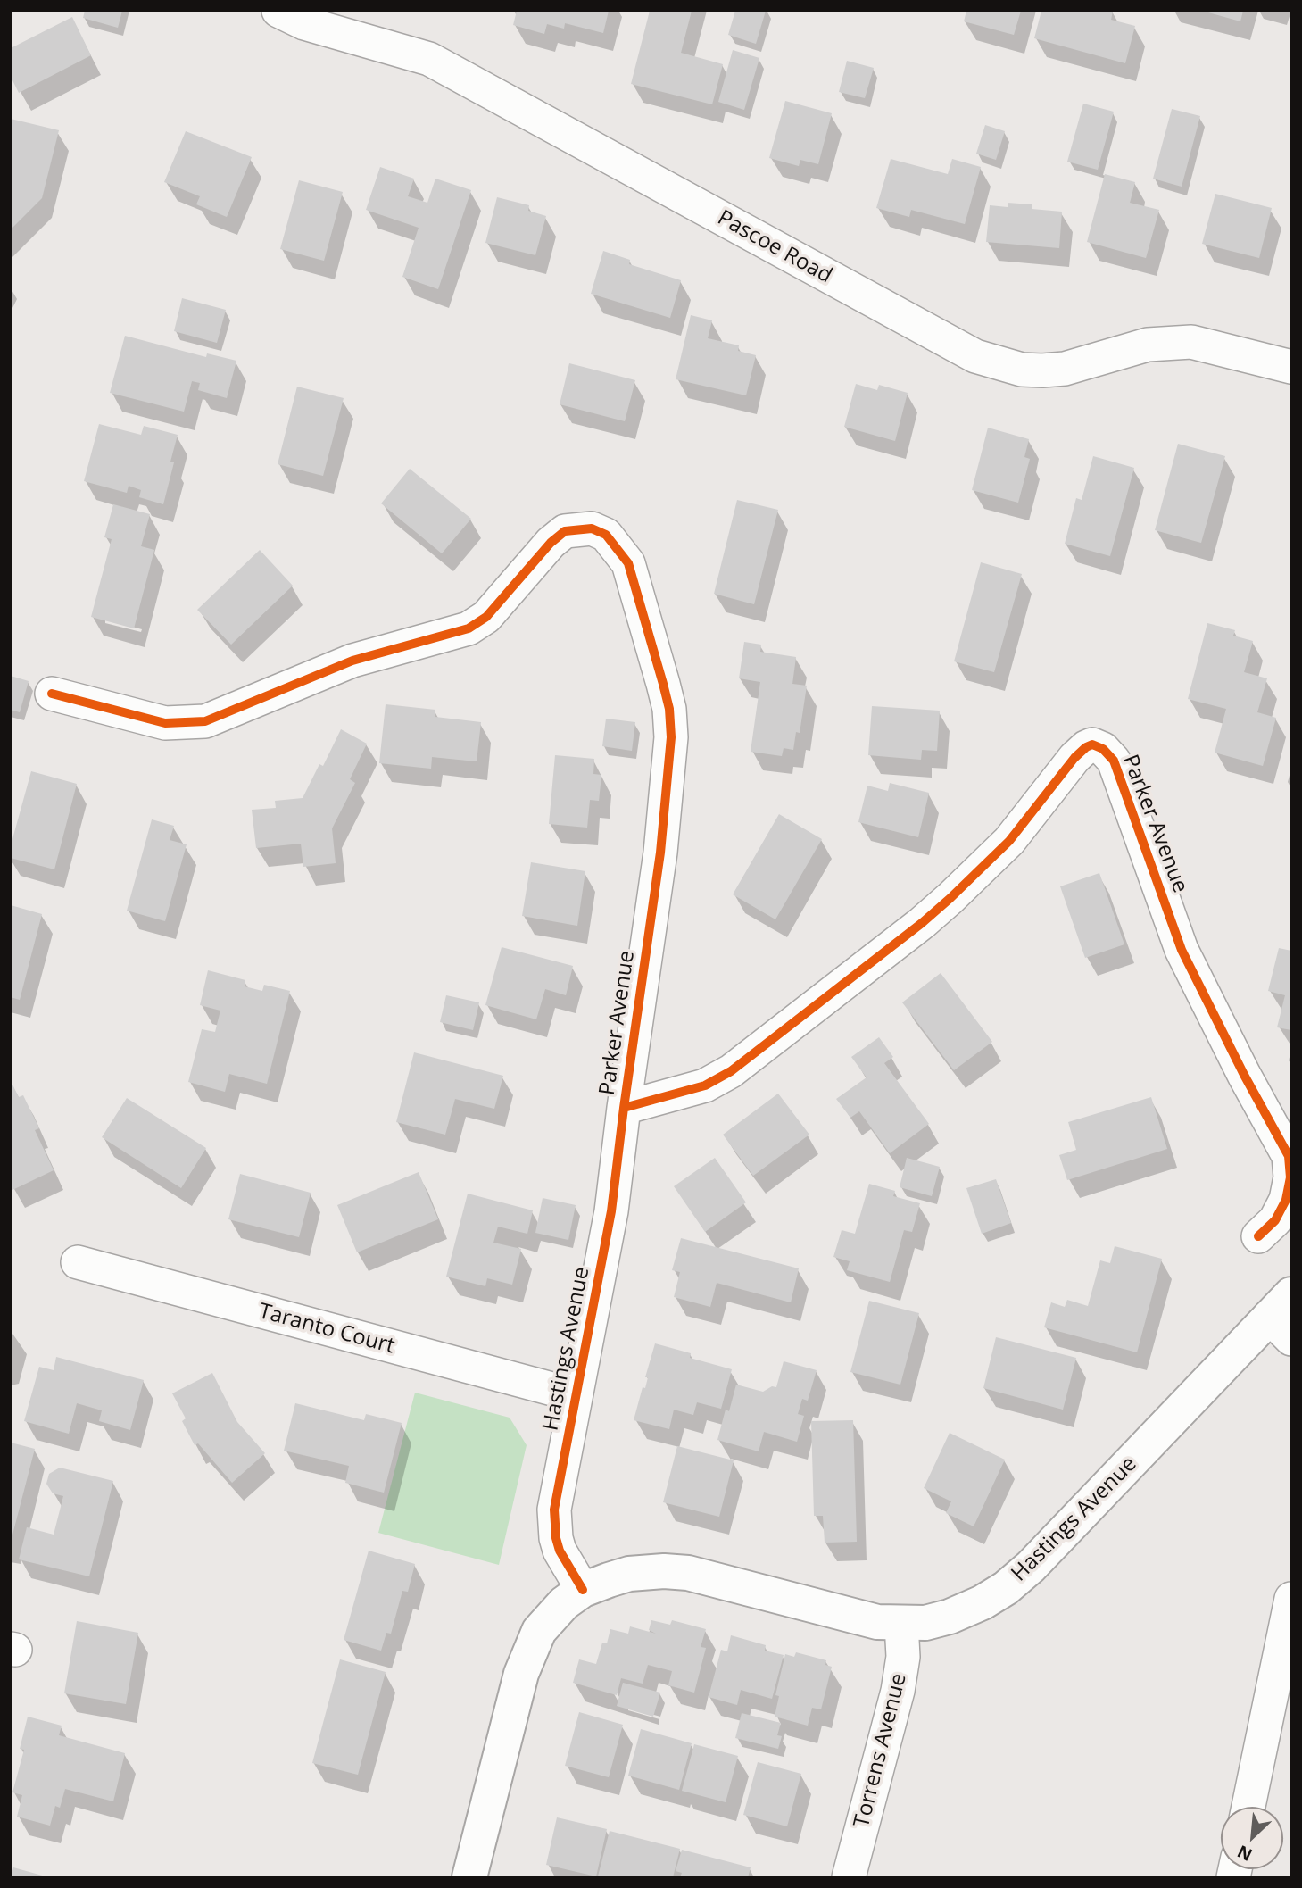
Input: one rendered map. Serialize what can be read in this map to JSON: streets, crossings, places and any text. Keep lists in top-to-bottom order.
{
  "streets": {
    "main road": ["Hastings Avenue"],
    "street": [
      "Pascoe Road",
      "Parker Avenue",
      "Taranto Court",
      "Torrens Avenue"
    ]
  },
  "crossings": [
    ["Parker Avenue", "Hastings Avenue"],
    ["Taranto Court", "Hastings Avenue"],
    ["Hastings Avenue", "Torrens Avenue"]
  ],
  "north": "bottom left"
}
